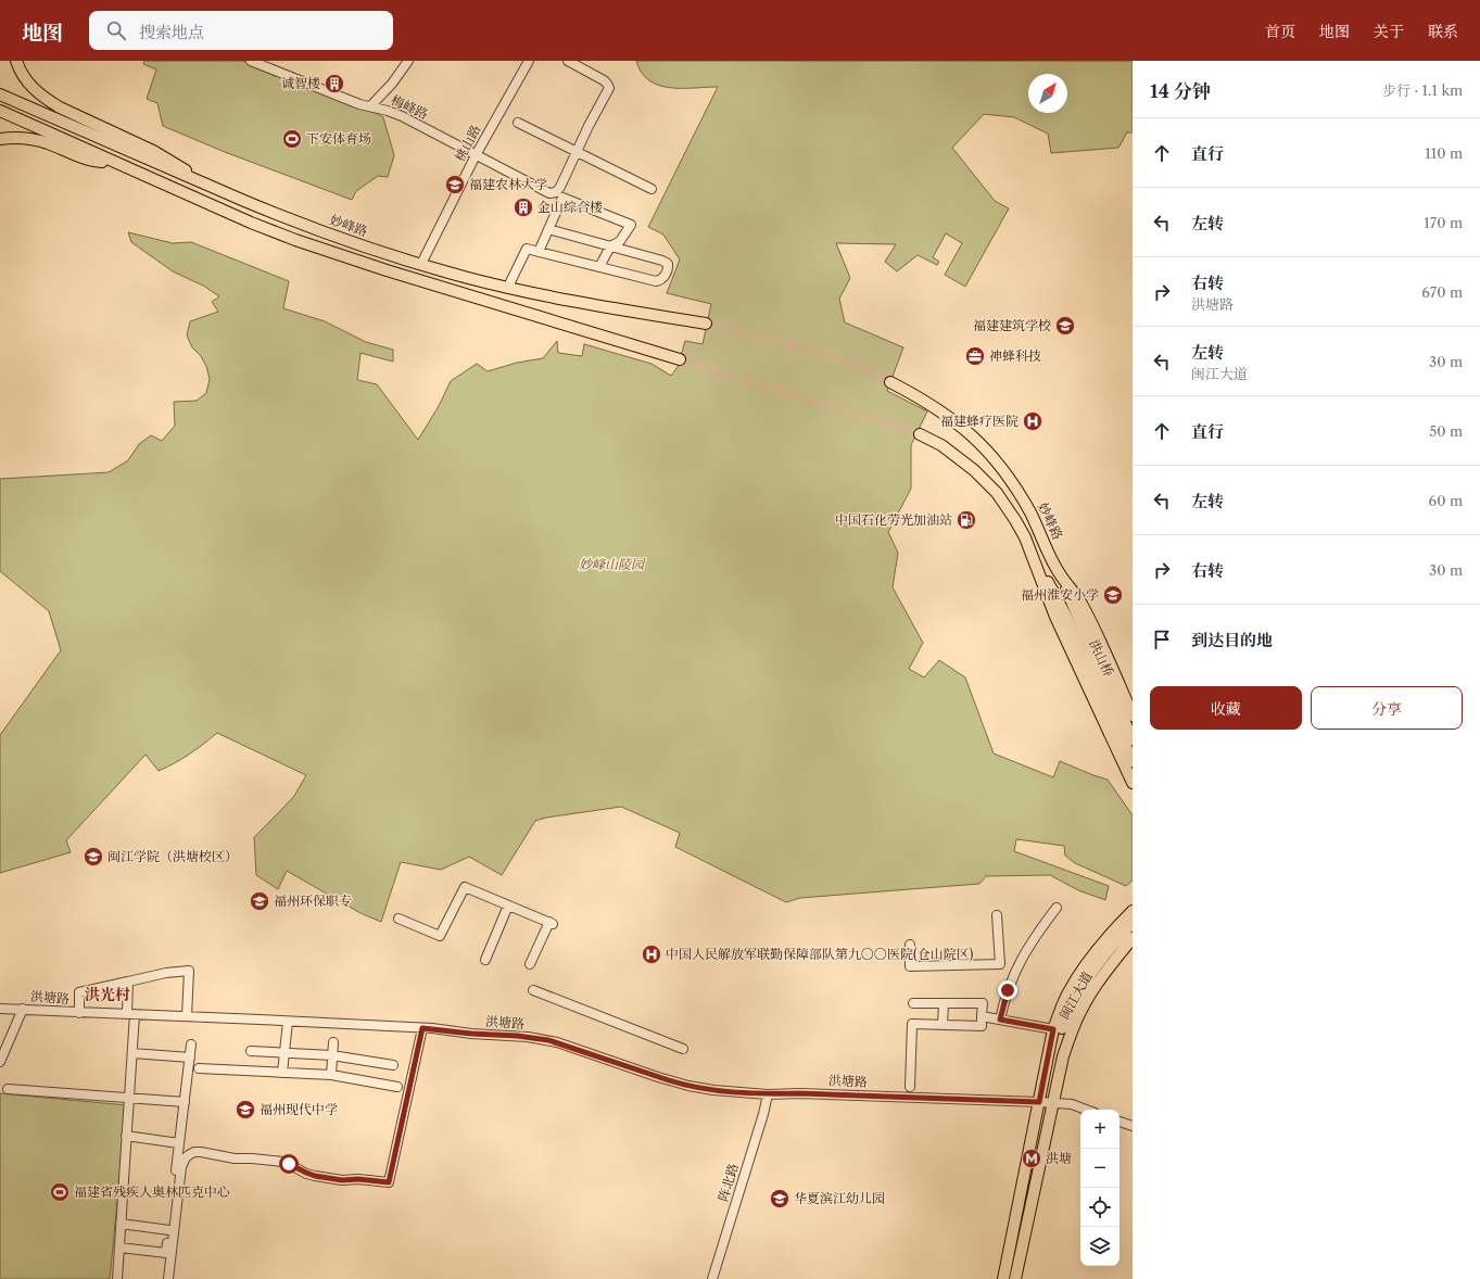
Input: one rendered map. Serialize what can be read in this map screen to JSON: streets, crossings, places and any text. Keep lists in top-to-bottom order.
{
  "streets": {
    "main road": ["妙峰路", "洪山桥", "闽江大道"],
    "street": [
      "梅峰路",
      "桃山路",
      "洪塘路",
      "阵北路"
    ]
  },
  "crossings": [
    ["梅峰路", "桃山路"],
    ["桃山路", "妙峰路"],
    ["闽江大道", "洪塘路"],
    ["洪塘路", "阵北路"]
  ],
  "districts": ["洪光村"],
  "parks": ["妙峰山陵园"],
  "places": {
    "building": ["诚智楼", "金山综合楼"],
    "sports": ["下安体育场", "福建省残疾人奥林匹克中心"],
    "school or university": [
      "福建农林大学",
      "福建建筑学校",
      "福州淮安小学",
      "闽江学院（洪塘校区）",
      "福州环保职专",
      "福州现代中学",
      "华夏滨江幼儿园"
    ],
    "office": ["神蜂科技"],
    "hospital": ["福建蜂疗医院", "中国人民解放军联勤保障部队第九〇〇医院(仓山院区)"],
    "fuel station": ["中国石化劳光加油站"],
    "metro station": ["洪塘"]
  },
  "north": "top right",
  "page": {
    "header": "地图",
    "search": "搜索地点",
    "nav": [
      "首页",
      "地图",
      "关于",
      "联系"
    ],
    "heading": ["14 分钟", "步行 · 1.1 km"],
    "list": [
      ["直行", "110 m"],
      ["左转", "170 m"],
      ["右转", "洪塘路", "670 m"],
      ["左转", "闽江大道", "30 m"],
      ["直行", "50 m"],
      ["左转", "60 m"],
      ["右转", "30 m"],
      "到达目的地"
    ],
    "buttons": ["收藏", "分享"],
    "map_buttons": ["+", "−"]
  }
}
